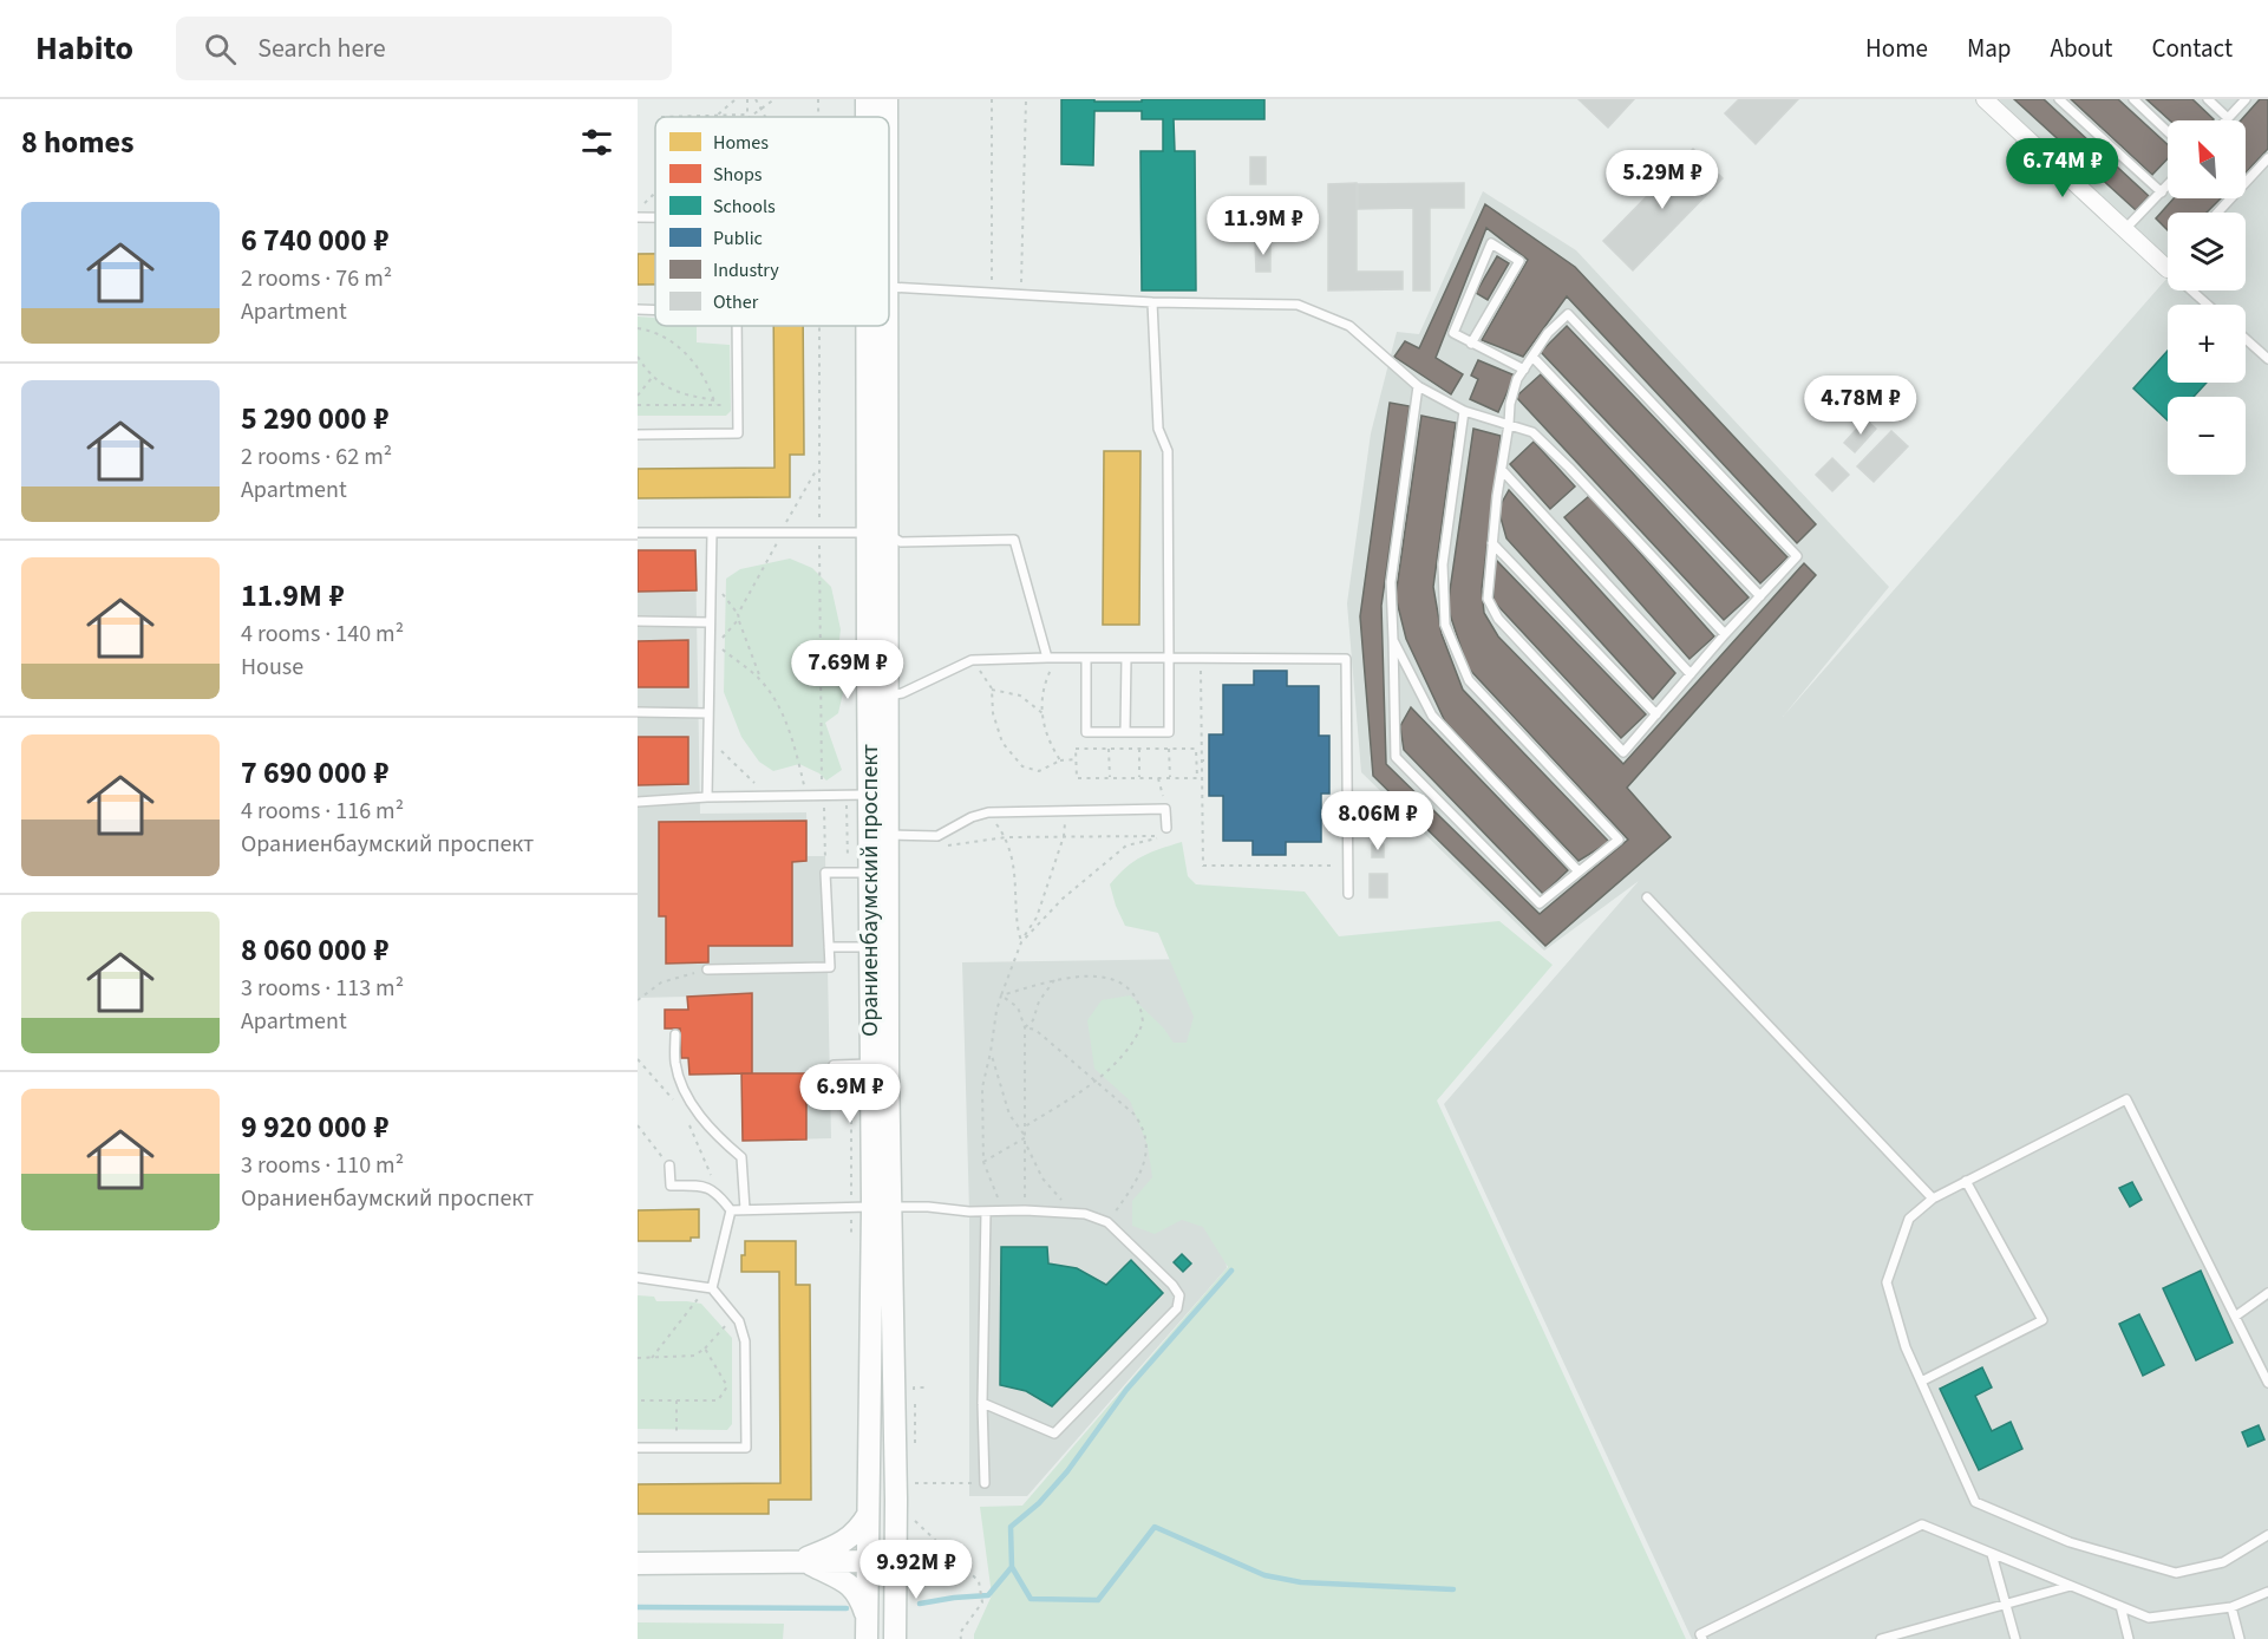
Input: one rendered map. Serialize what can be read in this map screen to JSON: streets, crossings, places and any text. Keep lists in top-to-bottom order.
{
  "streets": {
    "main road": ["Ораниенбаумский проспект"]
  },
  "legend": [
    "Homes",
    "Shops",
    "Schools",
    "Public",
    "Industry",
    "Other"
  ],
  "north": "top left",
  "page": {
    "header": "Habito",
    "search": "Search here",
    "nav": [
      "Home",
      "Map",
      "About",
      "Contact"
    ],
    "heading": "8 homes",
    "map_buttons": ["+", "−"],
    "price": [
      "6.74M ₽",
      "5.29M ₽",
      "11.9M ₽",
      "4.78M ₽",
      "7.69M ₽",
      "8.06M ₽",
      "6.9M ₽",
      "9.92M ₽"
    ],
    "list": [
      {
        "name": "6 740 000 ₽",
        "note": "2 rooms · 76 m² · Apartment"
      },
      {
        "name": "5 290 000 ₽",
        "note": "2 rooms · 62 m² · Apartment"
      },
      {
        "name": "11.9M ₽",
        "note": "4 rooms · 140 m² · House"
      },
      {
        "name": "7 690 000 ₽",
        "note": "4 rooms · 116 m² · Ораниенбаумский проспект"
      },
      {
        "name": "8 060 000 ₽",
        "note": "3 rooms · 113 m² · Apartment"
      },
      {
        "name": "9 920 000 ₽",
        "note": "3 rooms · 110 m² · Ораниенбаумский проспект"
      }
    ]
  }
}
